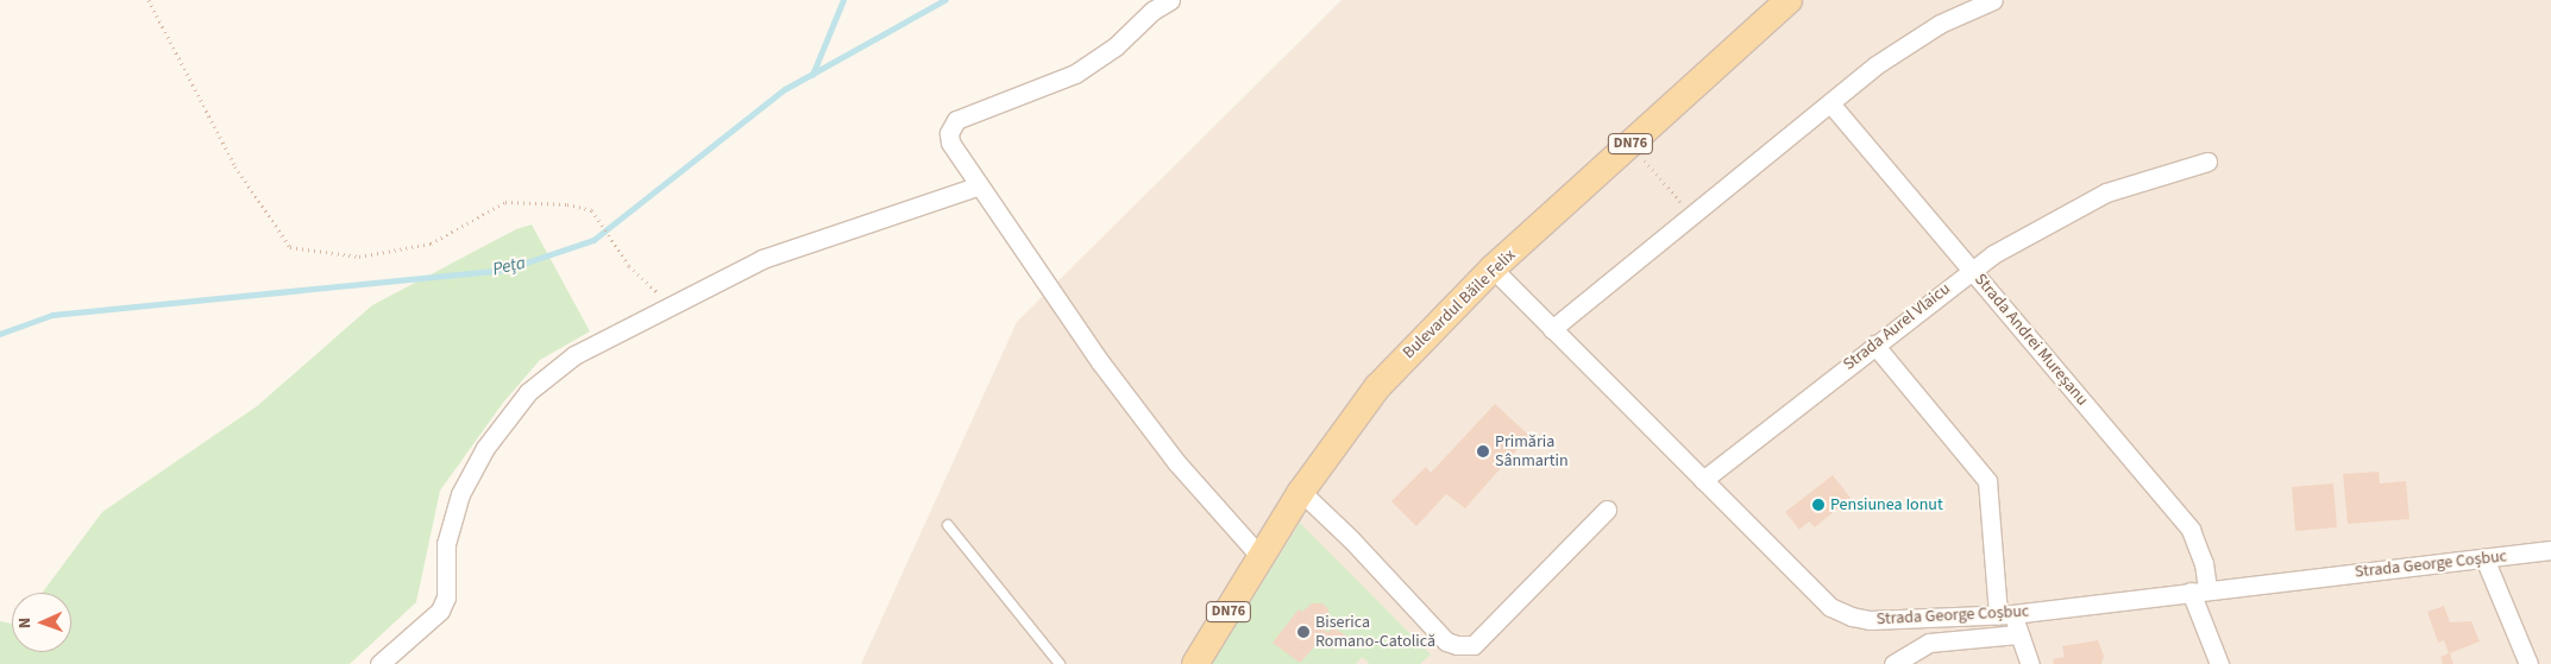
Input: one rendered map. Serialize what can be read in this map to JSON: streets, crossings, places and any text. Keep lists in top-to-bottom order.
{
  "streets": {
    "main road": ["DN76", "Bulevardul Băile Felix"],
    "street": ["Strada Aurel Vlaicu", "Strada Andrei Mureșanu", "Strada George Coșbuc"]
  },
  "crossings": [
    ["Bulevardul Băile Felix", "Strada George Coșbuc"],
    ["Strada Aurel Vlaicu", "Strada Andrei Mureșanu"],
    ["Strada Aurel Vlaicu", "Strada George Coșbuc"],
    ["Strada Andrei Mureșanu", "Strada George Coșbuc"]
  ],
  "water": ["Peța"],
  "places": ["Primăria Sânmartin", "Pensiunea Ionut", "Biserica Romano-Catolică"],
  "north": "left"
}
